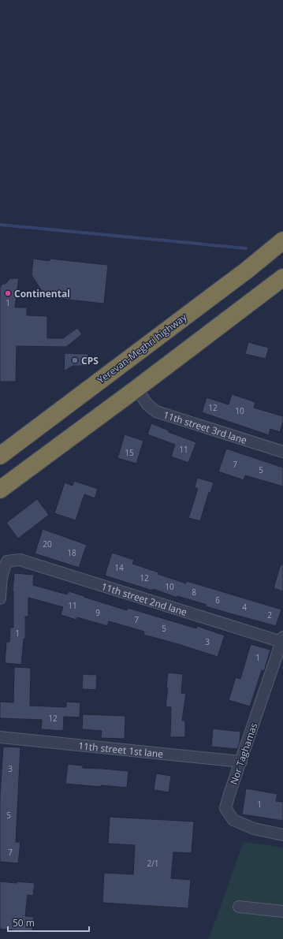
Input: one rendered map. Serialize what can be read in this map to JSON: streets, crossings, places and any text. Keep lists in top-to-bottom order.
{
  "streets": {
    "highway": ["Yerevan-Meghri highway"],
    "street": [
      "11th street 3rd lane",
      "11th street 2nd lane",
      "11th street 1st lane",
      "Nor Taghamas"
    ]
  },
  "crossings": [
    ["11th street 2nd lane", "Nor Taghamas"],
    ["11th street 1st lane", "Nor Taghamas"]
  ],
  "places": ["Continental", "CPS"],
  "house_numbers": [
    "1",
    "12",
    "10",
    "11",
    "15",
    "7",
    "5",
    "20",
    "18",
    "14",
    "12",
    "10",
    "8",
    "6",
    "11",
    "4",
    "9",
    "2",
    "7",
    "5",
    "1",
    "3",
    "1",
    "12",
    "3",
    "1",
    "5",
    "7",
    "2/1"
  ],
  "scale_bar": "50 m"
}
